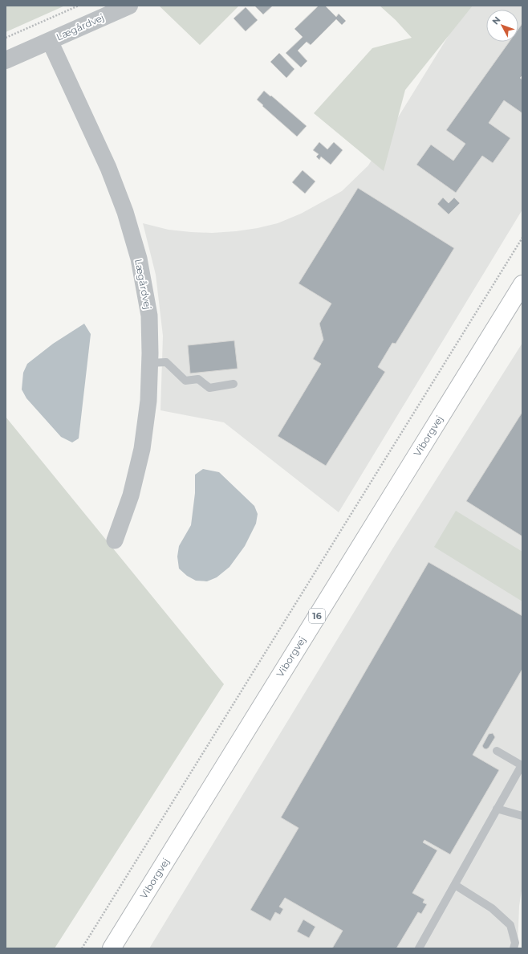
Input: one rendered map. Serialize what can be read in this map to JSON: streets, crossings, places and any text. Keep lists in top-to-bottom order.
{
  "streets": {
    "main road": ["Viborgvej", "16"],
    "street": ["Lægårdvej"]
  },
  "north": "top left"
}
